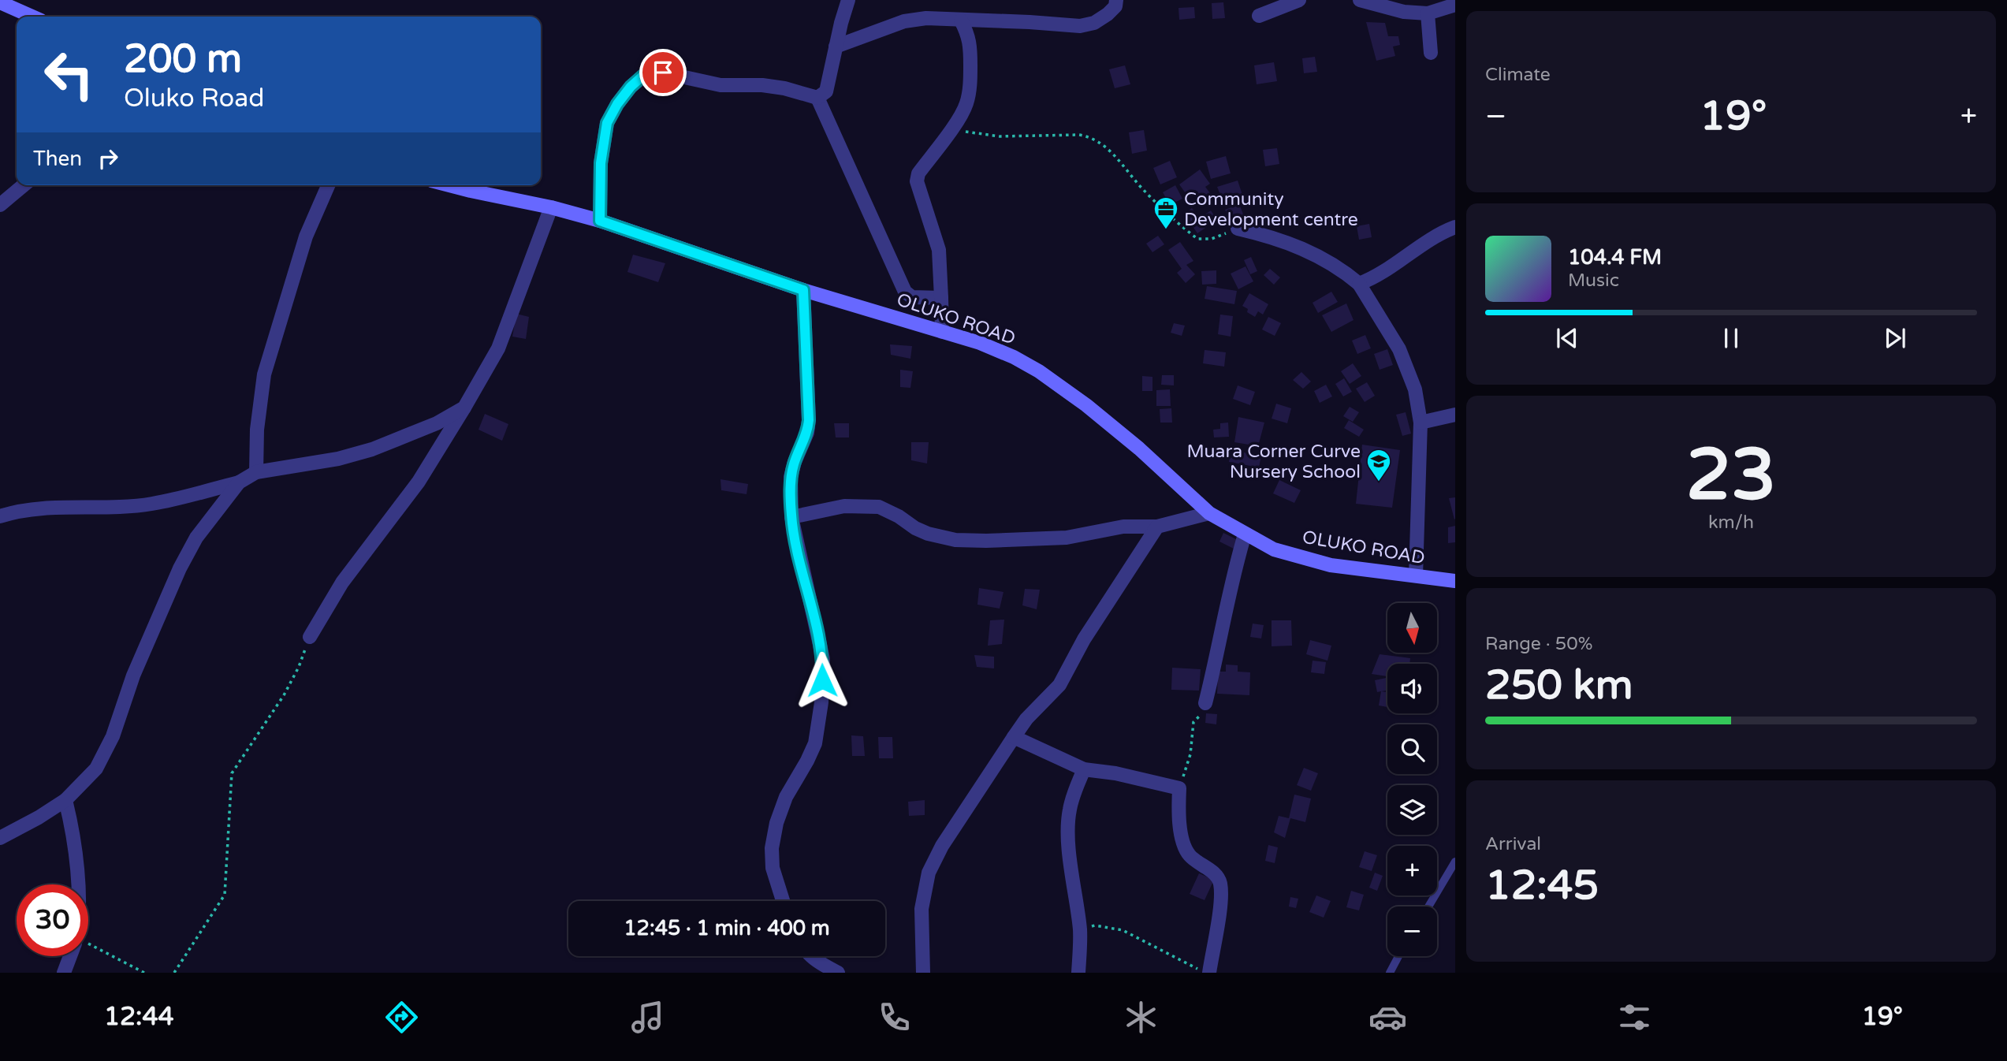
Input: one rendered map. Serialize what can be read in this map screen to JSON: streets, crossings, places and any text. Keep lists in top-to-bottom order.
{
  "streets": {
    "main road": ["OLUKO ROAD"]
  },
  "places": {
    "office": ["Community Development centre"],
    "school or university": ["Muara Corner Curve Nursery School"]
  },
  "north": "bottom",
  "page": {
    "tile": [
      "Climate",
      ["23", "km/h"],
      ["Range · 50%", "250 km"],
      ["Arrival", "12:45"]
    ],
    "turn": ["200 m", "Oluko Road"],
    "heat": ["−", "19°", "+"],
    "then": "Then",
    "song": ["104.4 FM", "Music"],
    "map_buttons": ["+", "−"],
    "limit": "30",
    "trip": "12:45 · 1 min · 400 m",
    "tabs": ["12:44", "19°"]
  }
}
